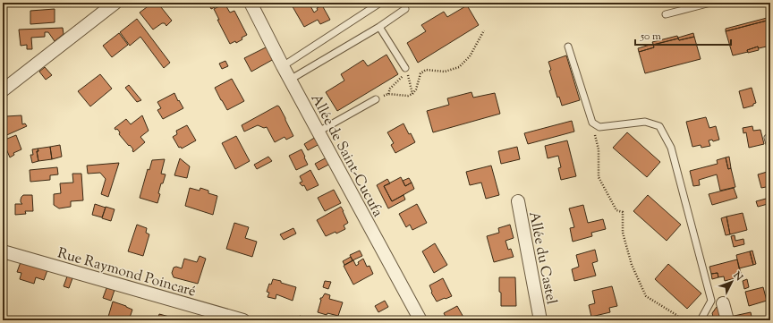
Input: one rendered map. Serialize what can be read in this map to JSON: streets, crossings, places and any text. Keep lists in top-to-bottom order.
{
  "streets": {
    "street": ["Allée de Saint-Cucufa", "Allée du Castel", "Rue Raymond Poincaré"]
  },
  "scale_bar": "50 m",
  "north": "top right"
}
